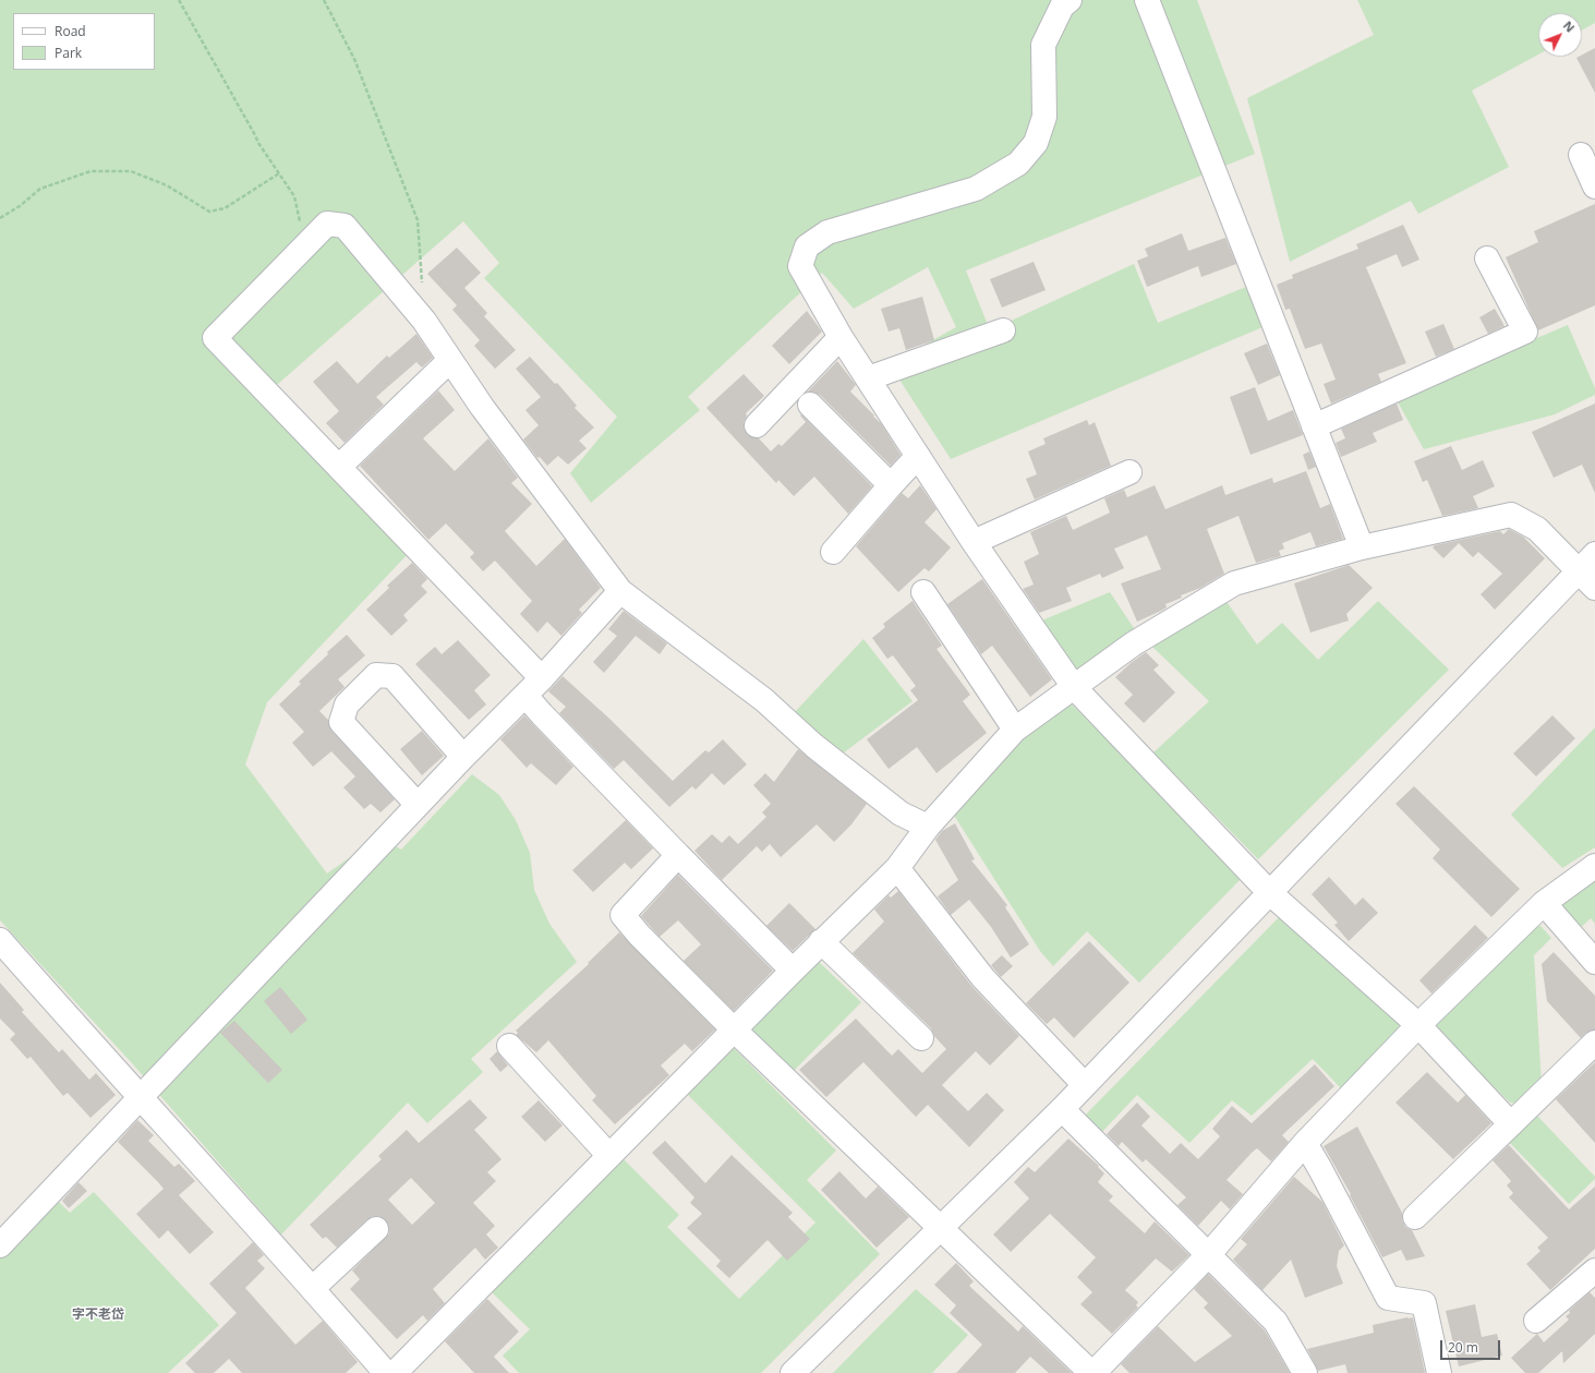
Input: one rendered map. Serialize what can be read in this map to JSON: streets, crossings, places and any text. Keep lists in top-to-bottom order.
{
  "districts": ["字不老岱"],
  "legend": ["Road", "Park"],
  "scale_bar": "20 m",
  "north": "top right"
}
